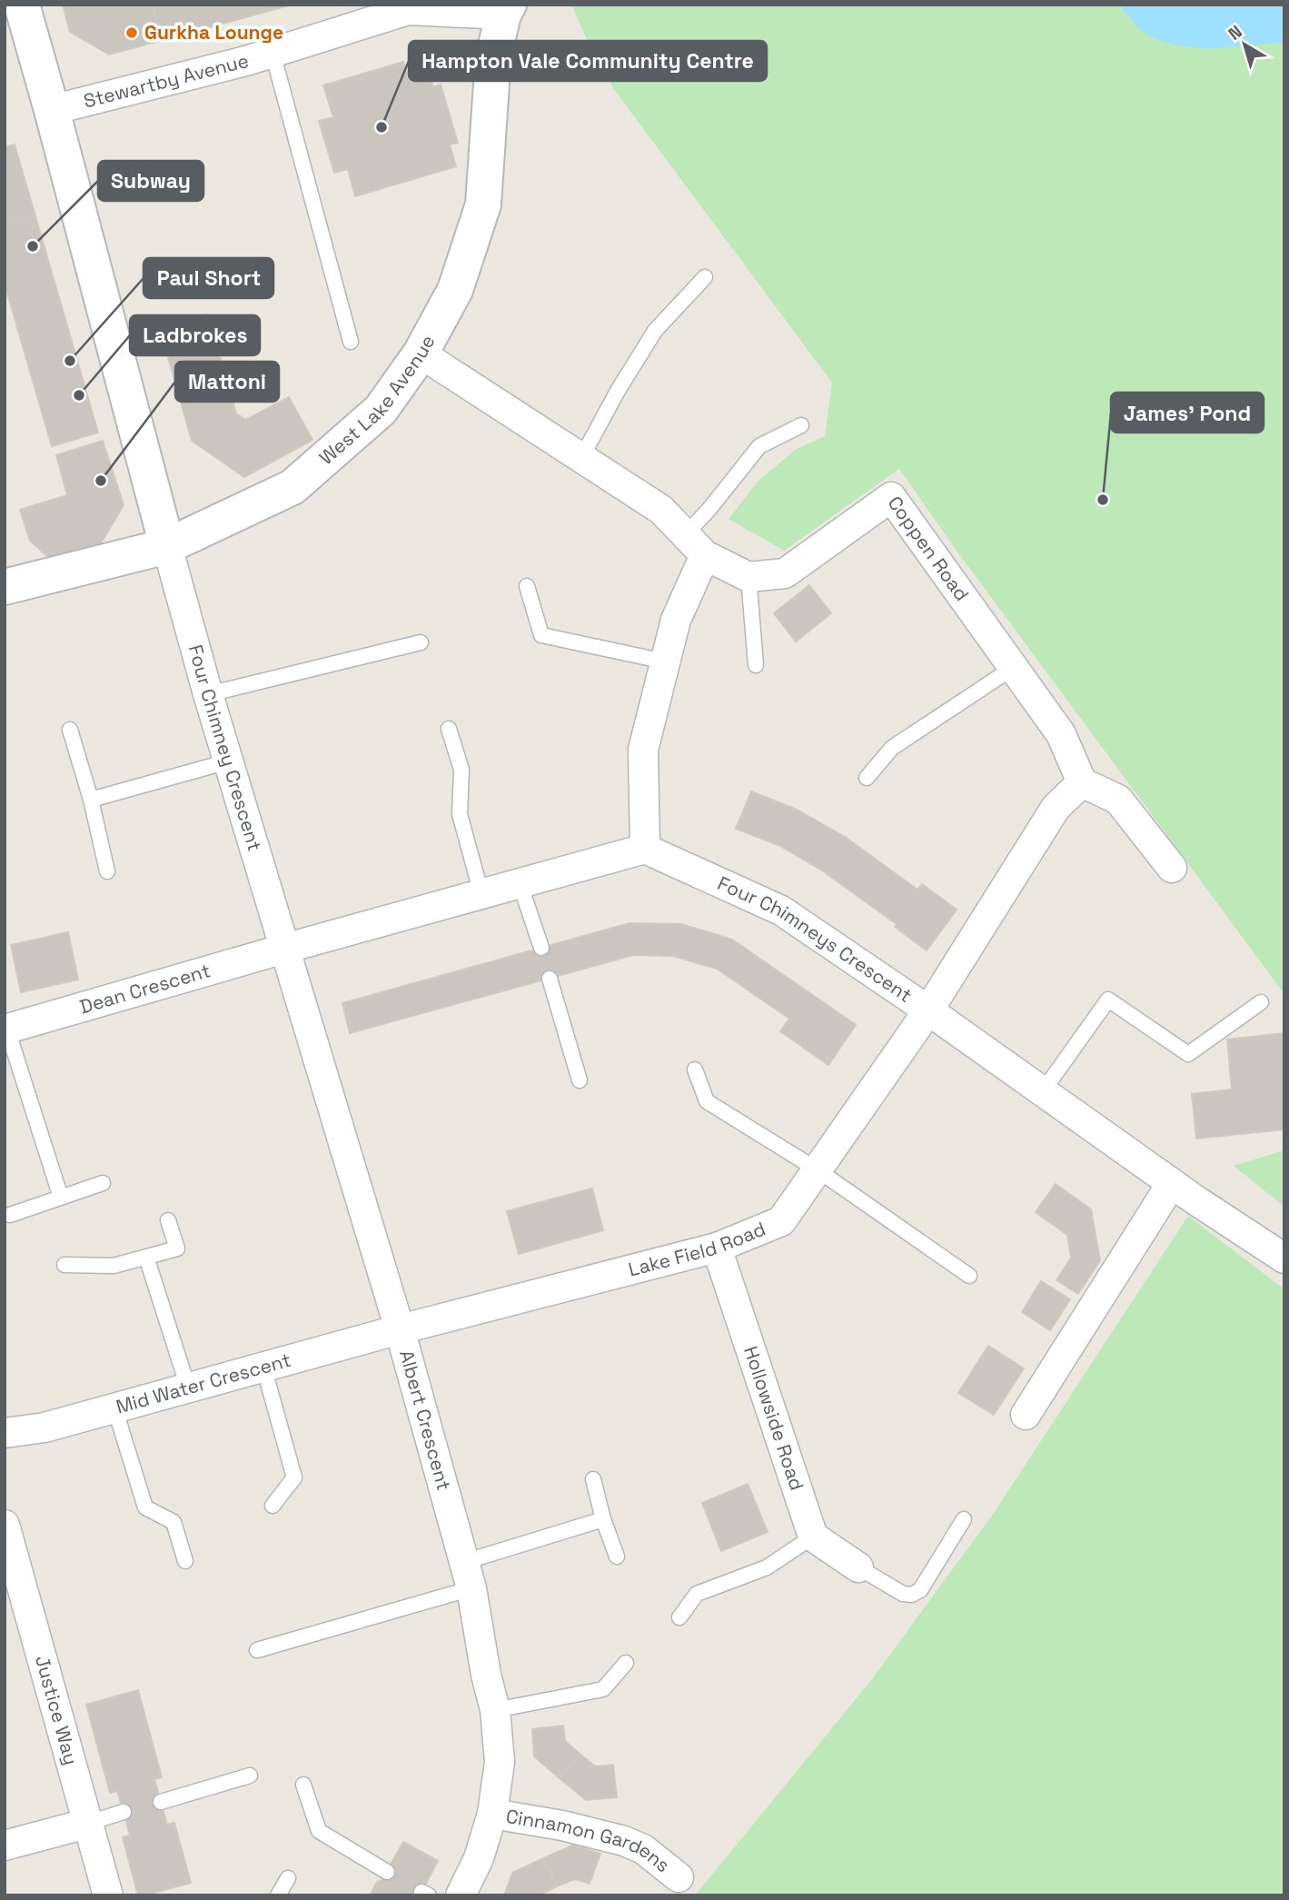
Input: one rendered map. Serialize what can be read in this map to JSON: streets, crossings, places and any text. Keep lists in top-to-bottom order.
{
  "streets": {
    "street": [
      "Stewartby Avenue",
      "West Lake Avenue",
      "Coppen Road",
      "Four Chimney Crescent",
      "Four Chimneys Crescent",
      "Dean Crescent",
      "Lake Field Road",
      "Mid Water Crescent",
      "Hollowside Road",
      "Albert Crescent",
      "Justice Way",
      "Cinnamon Gardens"
    ]
  },
  "crossings": [
    ["Stewartby Avenue", "West Lake Avenue"],
    ["West Lake Avenue", "Four Chimney Crescent"],
    ["Four Chimney Crescent", "Dean Crescent"],
    ["Four Chimney Crescent", "Albert Crescent"],
    ["Four Chimneys Crescent", "Lake Field Road"],
    ["Dean Crescent", "Albert Crescent"],
    ["Lake Field Road", "Mid Water Crescent"],
    ["Lake Field Road", "Hollowside Road"],
    ["Lake Field Road", "Albert Crescent"],
    ["Mid Water Crescent", "Albert Crescent"],
    ["Albert Crescent", "Cinnamon Gardens"]
  ],
  "places": [
    "Gurkha Lounge",
    "Hampton Vale Community Centre",
    "Subway",
    "Paul Short",
    "Ladbrokes",
    "Mattoni",
    "James' Pond"
  ],
  "north": "top left"
}
